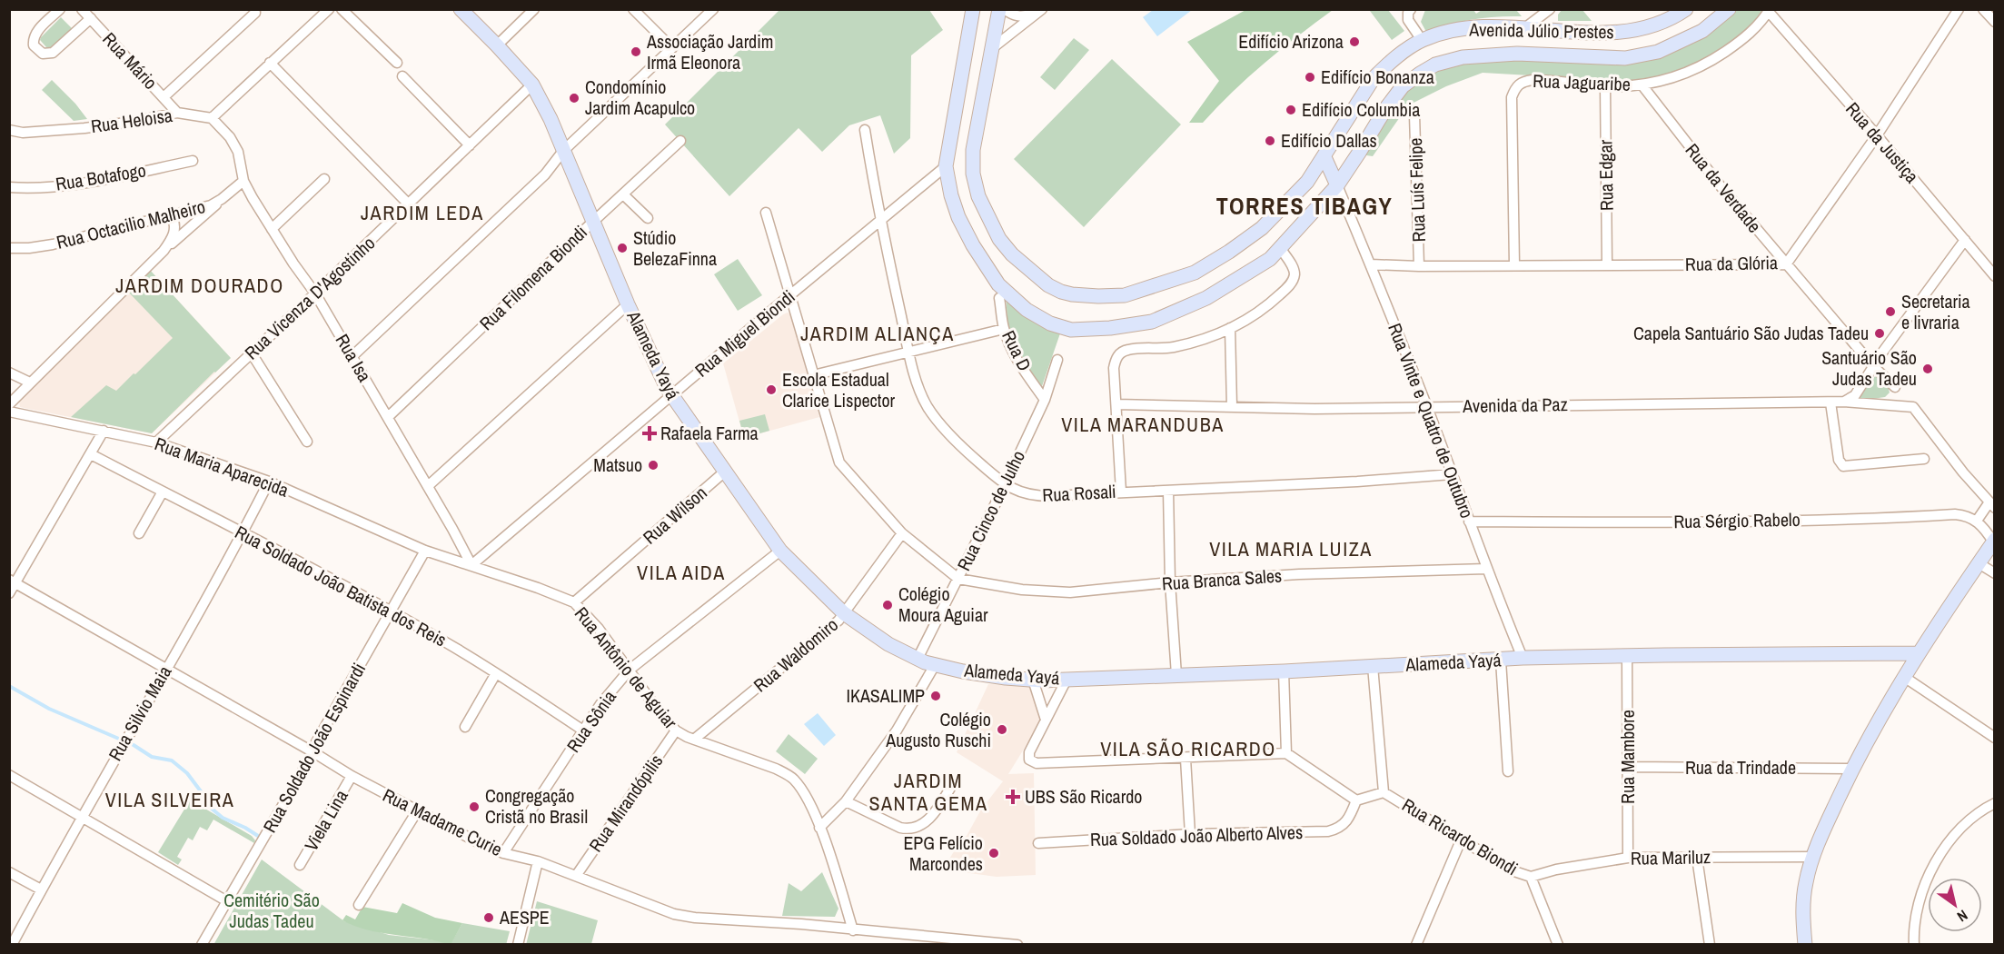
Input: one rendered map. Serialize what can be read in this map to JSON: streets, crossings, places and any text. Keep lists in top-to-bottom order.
{
  "streets": {
    "main road": ["Avenida Júlio Prestes", "Alameda Yayá"],
    "street": [
      "Rua Mário",
      "Rua Jaguaribe",
      "Rua Heloisa",
      "Rua da Justiça",
      "Rua Edgar",
      "Rua Botafogo",
      "Rua da Verdade",
      "Rua Luís Felipe",
      "Rua Octacilio Malheiro",
      "Rua da Glória",
      "Rua Filomena Biondi",
      "Rua Vicenza D'Agostinho",
      "Rua Miguel Biondi",
      "Rua D",
      "Rua Isa",
      "Avenida da Paz",
      "Rua Vinte e Quatro de Outubro",
      "Rua Maria Aparecida",
      "Rua Rosali",
      "Rua Cinco de Julho",
      "Rua Wilson",
      "Rua Sérgio Rabelo",
      "Rua Branca Sales",
      "Rua Soldado João Batista dos Reis",
      "Rua Waldomiro",
      "Rua Antônio de Aguiar",
      "Rua Silvio Maia",
      "Rua Sônia",
      "Rua Soldado João Espinardi",
      "Rua Mambore",
      "Rua da Trindade",
      "Rua Mirandópilis",
      "Viela Lina",
      "Rua Madame Curie",
      "Rua Soldado João Alberto Alves",
      "Rua Ricardo Biondi",
      "Rua Mariluz"
    ]
  },
  "crossings": [
    ["Avenida Júlio Prestes", "Rua Miguel Biondi"],
    ["Avenida Júlio Prestes", "Rua Vinte e Quatro de Outubro"],
    ["Rua Mário", "Rua Heloisa"],
    ["Rua Jaguaribe", "Rua da Justiça"],
    ["Rua Jaguaribe", "Rua Edgar"],
    ["Rua Jaguaribe", "Rua da Verdade"],
    ["Rua Jaguaribe", "Rua da Glória"],
    ["Rua Heloisa", "Rua Isa"],
    ["Rua da Justiça", "Rua da Glória"],
    ["Rua Edgar", "Rua da Glória"],
    ["Rua da Verdade", "Rua da Glória"],
    ["Rua Luís Felipe", "Rua da Glória"],
    ["Rua Octacilio Malheiro", "Rua Isa"],
    ["Rua da Glória", "Rua Vinte e Quatro de Outubro"],
    ["Rua Filomena Biondi", "Alameda Yayá"],
    ["Rua Filomena Biondi", "Rua Isa"],
    ["Rua Vicenza D'Agostinho", "Alameda Yayá"],
    ["Rua Vicenza D'Agostinho", "Rua Isa"],
    ["Rua Vicenza D'Agostinho", "Rua Maria Aparecida"],
    ["Rua Miguel Biondi", "Alameda Yayá"],
    ["Rua Miguel Biondi", "Rua Isa"],
    ["Rua Miguel Biondi", "Rua Rosali"],
    ["Rua Miguel Biondi", "Rua Antônio de Aguiar"],
    ["Rua D", "Rua Cinco de Julho"],
    ["Alameda Yayá", "Rua Vinte e Quatro de Outubro"],
    ["Alameda Yayá", "Rua Cinco de Julho"],
    ["Alameda Yayá", "Rua Wilson"],
    ["Alameda Yayá", "Rua Waldomiro"],
    ["Alameda Yayá", "Rua Sônia"],
    ["Alameda Yayá", "Rua Mambore"],
    ["Rua Isa", "Rua Antônio de Aguiar"],
    ["Avenida da Paz", "Rua Vinte e Quatro de Outubro"],
    ["Rua Vinte e Quatro de Outubro", "Rua Rosali"],
    ["Rua Vinte e Quatro de Outubro", "Rua Sérgio Rabelo"],
    ["Rua Vinte e Quatro de Outubro", "Rua Branca Sales"],
    ["Rua Maria Aparecida", "Rua Antônio de Aguiar"],
    ["Rua Maria Aparecida", "Rua Silvio Maia"],
    ["Rua Maria Aparecida", "Rua Soldado João Espinardi"],
    ["Rua Rosali", "Rua Cinco de Julho"],
    ["Rua Cinco de Julho", "Rua Branca Sales"],
    ["Rua Wilson", "Rua Antônio de Aguiar"],
    ["Rua Soldado João Batista dos Reis", "Rua Silvio Maia"],
    ["Rua Soldado João Batista dos Reis", "Rua Sônia"],
    ["Rua Soldado João Batista dos Reis", "Rua Soldado João Espinardi"],
    ["Rua Waldomiro", "Rua Antônio de Aguiar"],
    ["Rua Antônio de Aguiar", "Rua Sônia"],
    ["Rua Antônio de Aguiar", "Rua Soldado João Espinardi"],
    ["Rua Antônio de Aguiar", "Rua Mirandópilis"],
    ["Rua Antônio de Aguiar", "Rua Madame Curie"],
    ["Rua Silvio Maia", "Rua Madame Curie"],
    ["Rua Sônia", "Rua Madame Curie"],
    ["Rua Soldado João Espinardi", "Rua Madame Curie"],
    ["Rua Mambore", "Rua da Trindade"],
    ["Rua Mambore", "Rua Mariluz"],
    ["Rua Mirandópilis", "Rua Madame Curie"],
    ["Viela Lina", "Rua Madame Curie"],
    ["Rua Ricardo Biondi", "Rua Mariluz"]
  ],
  "districts": [
    "TORRES TIBAGY",
    "JARDIM LEDA",
    "JARDIM DOURADO",
    "JARDIM ALIANÇA",
    "VILA MARANDUBA",
    "VILA MARIA LUIZA",
    "VILA AIDA",
    "VILA SÃO RICARDO",
    "JARDIM SANTA GEMA",
    "VILA SILVEIRA"
  ],
  "parks": ["Cemitério São Judas Tadeu"],
  "places": {
    "other": [
      "Edifício Arizona",
      "Associação Jardim Irmã Eleonora",
      "Edifício Bonanza",
      "Condomínio Jardim Acapulco",
      "Edifício Columbia",
      "Edifício Dallas",
      "Stúdio BelezaFinna",
      "Secretaria e livraria",
      "Capela Santuário São Judas Tadeu",
      "Santuário São Judas Tadeu",
      "Escola Estadual Clarice Lispector",
      "Matsuo",
      "Colégio Moura Aguiar",
      "IKASALIMP",
      "Colégio Augusto Ruschi",
      "Congregação Cristã no Brasil",
      "EPG Felício Marcondes",
      "AESPE"
    ],
    "health": ["Rafaela Farma", "UBS São Ricardo"]
  },
  "north": "bottom right"
}
